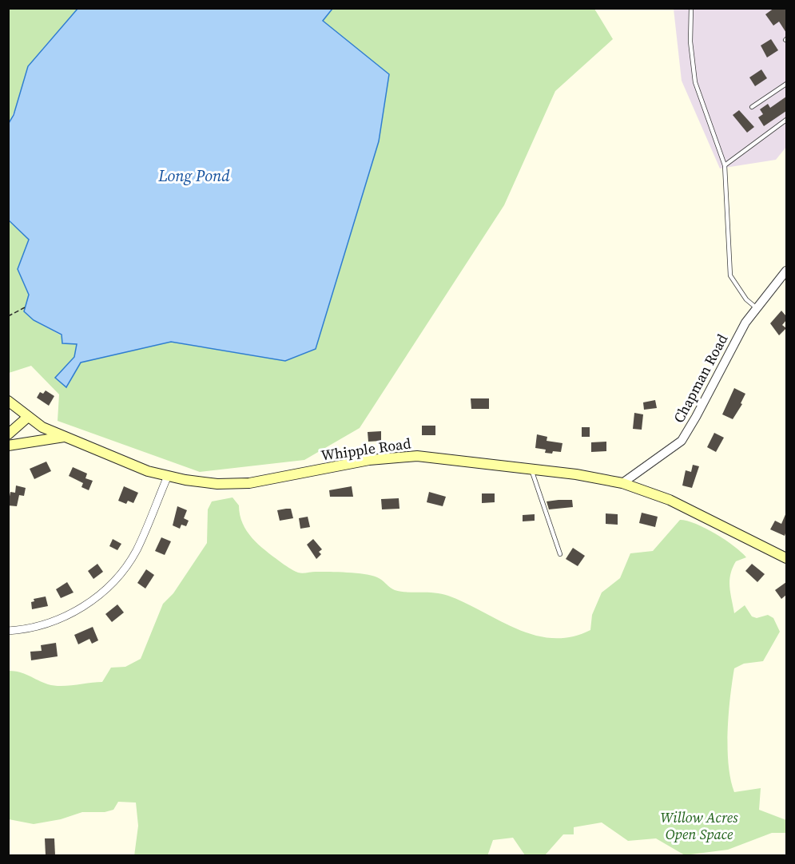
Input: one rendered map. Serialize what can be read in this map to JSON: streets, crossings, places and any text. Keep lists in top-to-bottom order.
{
  "streets": {
    "main road": ["Whipple Road"],
    "street": ["Chapman Road"]
  },
  "crossings": [
    ["Chapman Road", "Whipple Road"]
  ],
  "water": ["Long Pond"],
  "parks": ["Willow Acres Open Space"]
}
